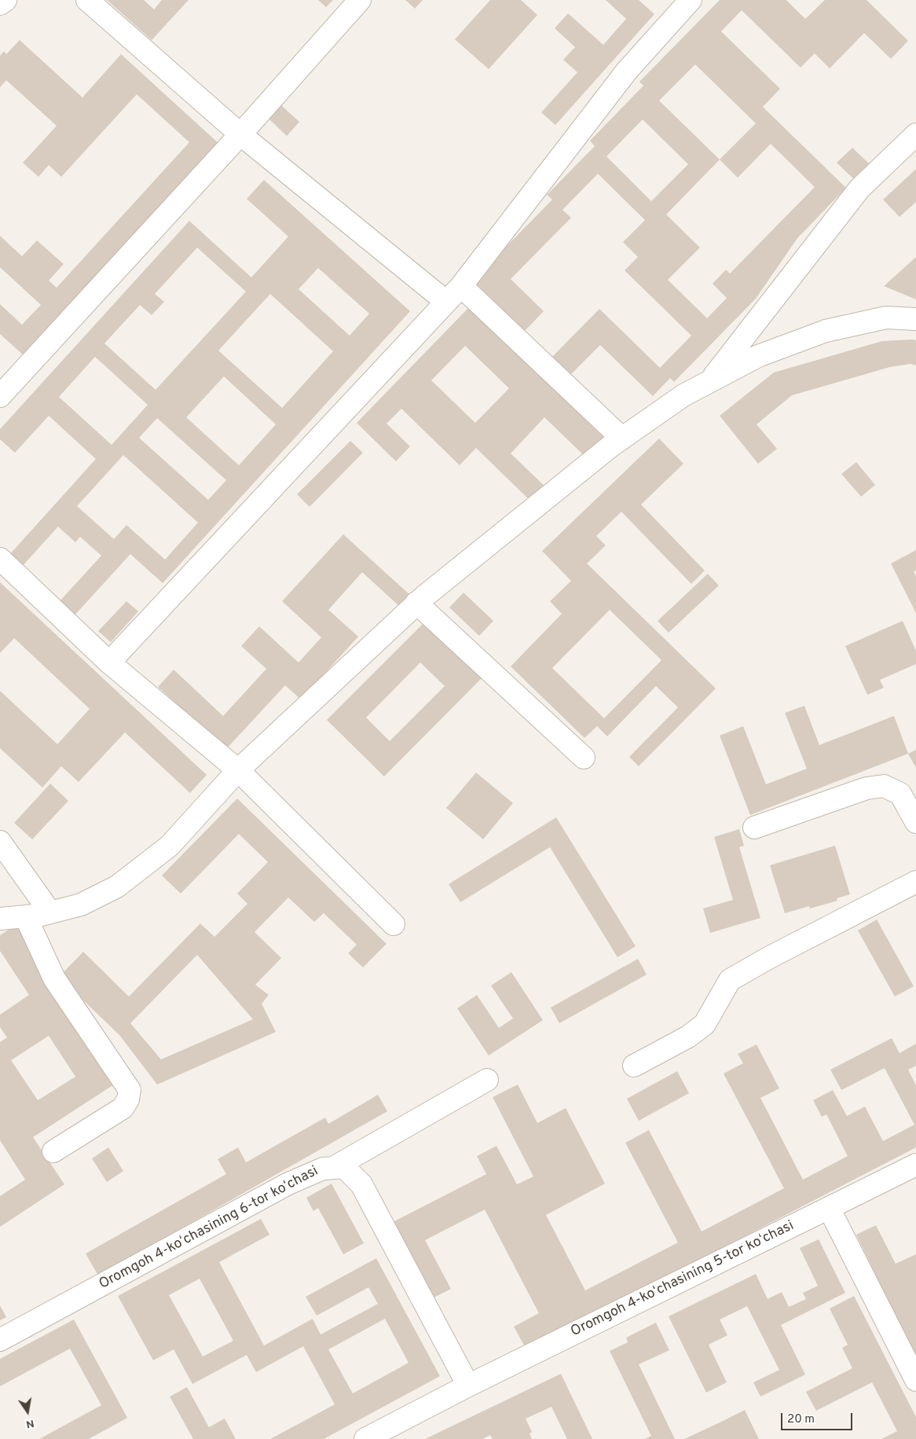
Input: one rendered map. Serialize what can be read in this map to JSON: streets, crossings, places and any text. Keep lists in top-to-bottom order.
{
  "streets": {
    "street": ["Oromgoh 4-koʻchasining 6-tor koʻchasi", "Oromgoh 4-koʻchasining 5-tor koʻchasi"]
  },
  "crossings": [
    ["Oromgoh 4-koʻchasining 6-tor koʻchasi", "Oromgoh 4-koʻchasining 5-tor koʻchasi"]
  ],
  "scale_bar": "20 m",
  "north": "bottom"
}
